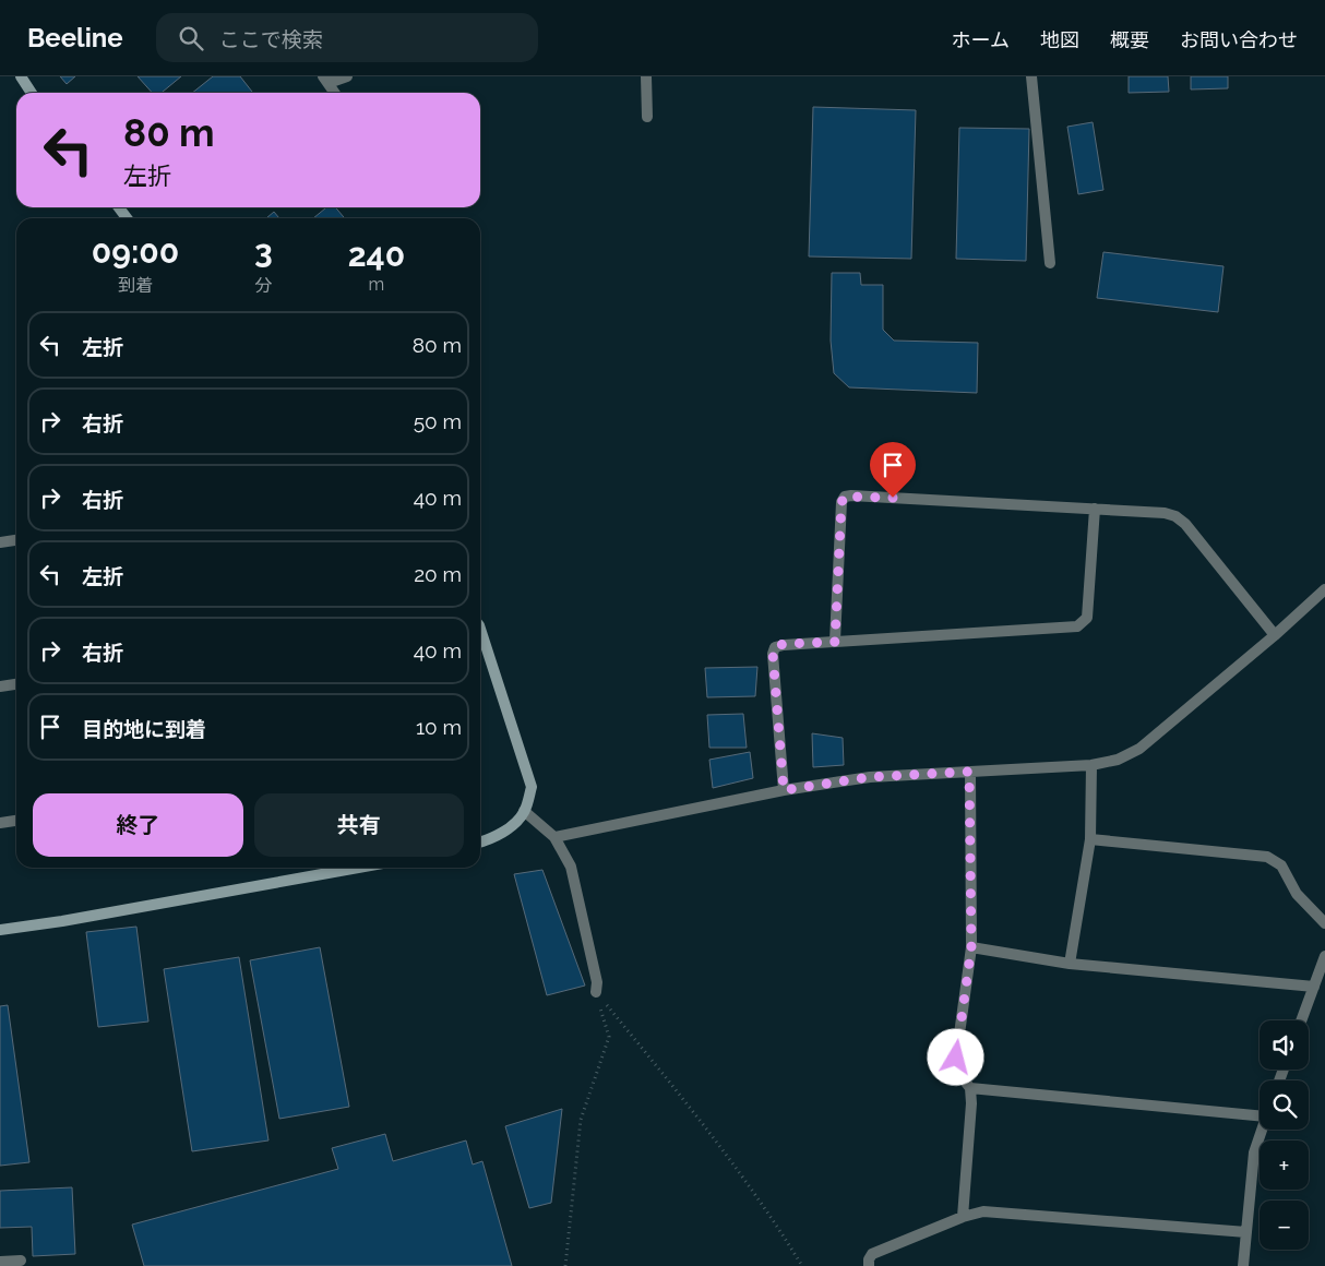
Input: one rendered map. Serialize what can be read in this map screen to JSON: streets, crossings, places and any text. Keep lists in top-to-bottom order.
{
  "page": {
    "header": "Beeline",
    "search": "ここで検索",
    "nav": [
      "ホーム",
      "地図",
      "概要",
      "お問い合わせ"
    ],
    "turn": ["80 m", "左折"],
    "eta": [
      "09:00",
      "到着",
      "3",
      "分",
      "240",
      "m"
    ],
    "list": [
      {
        "name": "左折",
        "value": "80 m"
      },
      {
        "name": "右折",
        "value": "50 m"
      },
      {
        "name": "右折",
        "value": "40 m"
      },
      {
        "name": "左折",
        "value": "20 m"
      },
      {
        "name": "右折",
        "value": "40 m"
      },
      {
        "name": "目的地に到着",
        "value": "10 m"
      }
    ],
    "buttons": ["終了", "共有"],
    "map_buttons": ["+", "−"]
  }
}
